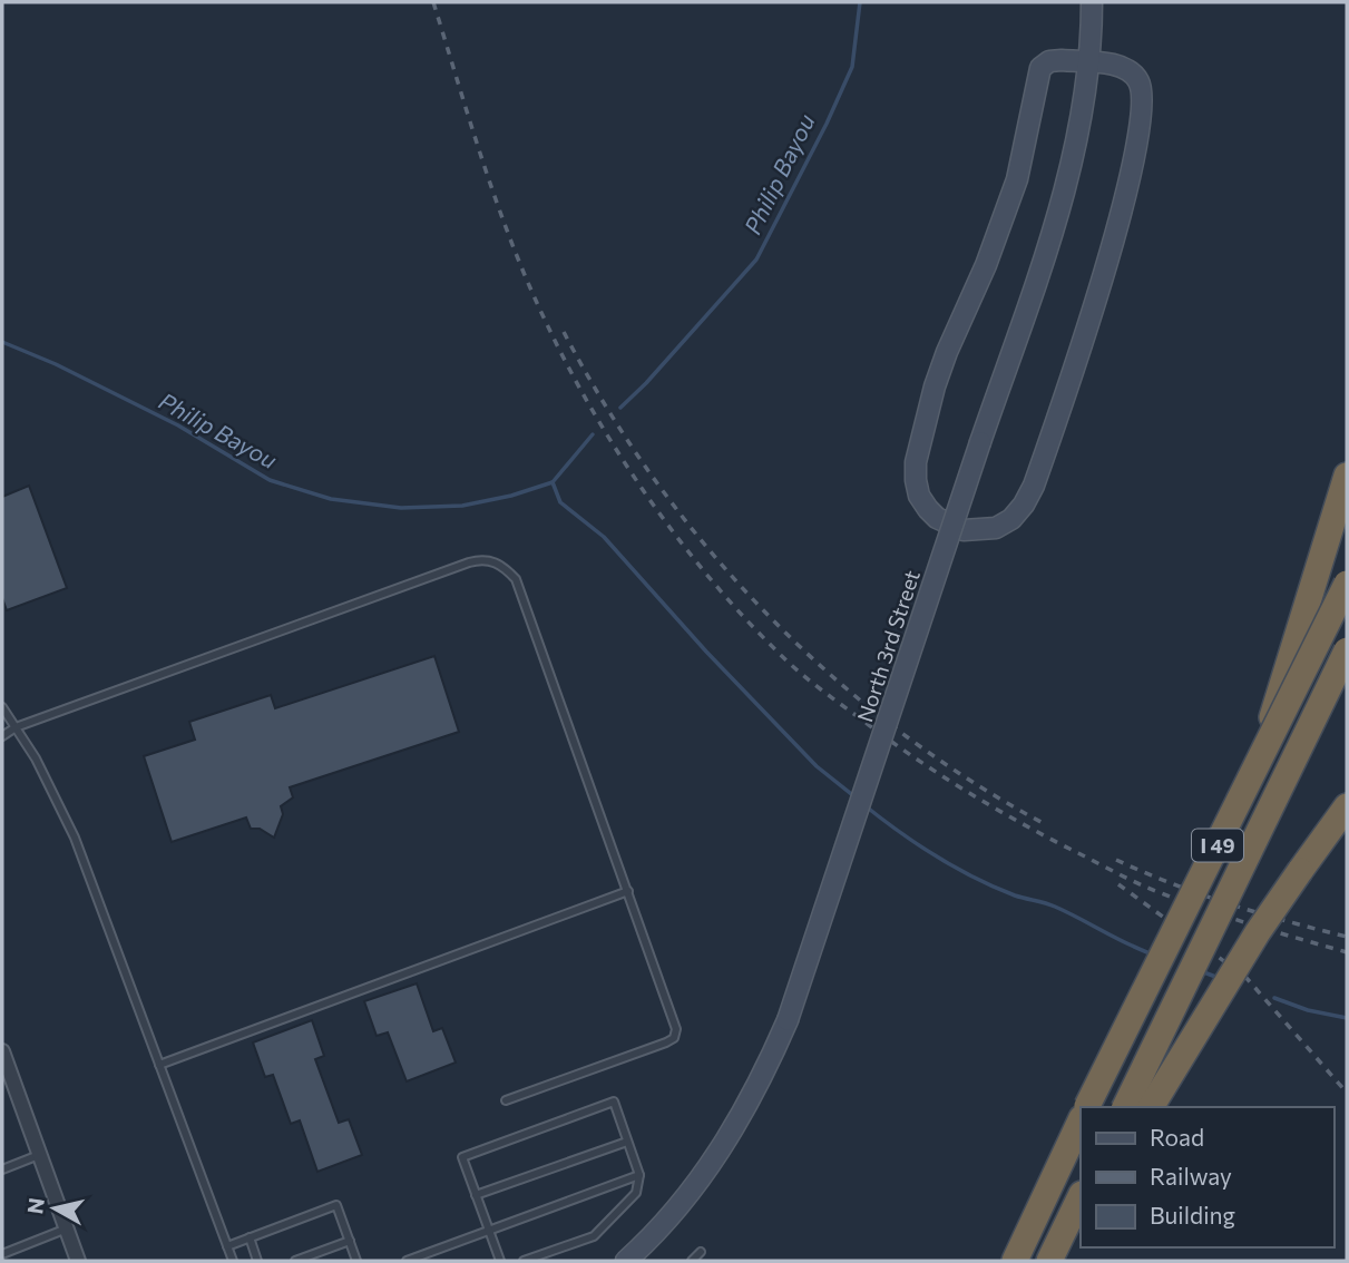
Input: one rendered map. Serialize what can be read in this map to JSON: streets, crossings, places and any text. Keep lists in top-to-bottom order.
{
  "streets": {
    "highway": ["I 49"],
    "street": ["North 3rd Street"]
  },
  "water": ["Philip Bayou"],
  "legend": ["Road", "Railway", "Building"],
  "north": "left"
}
